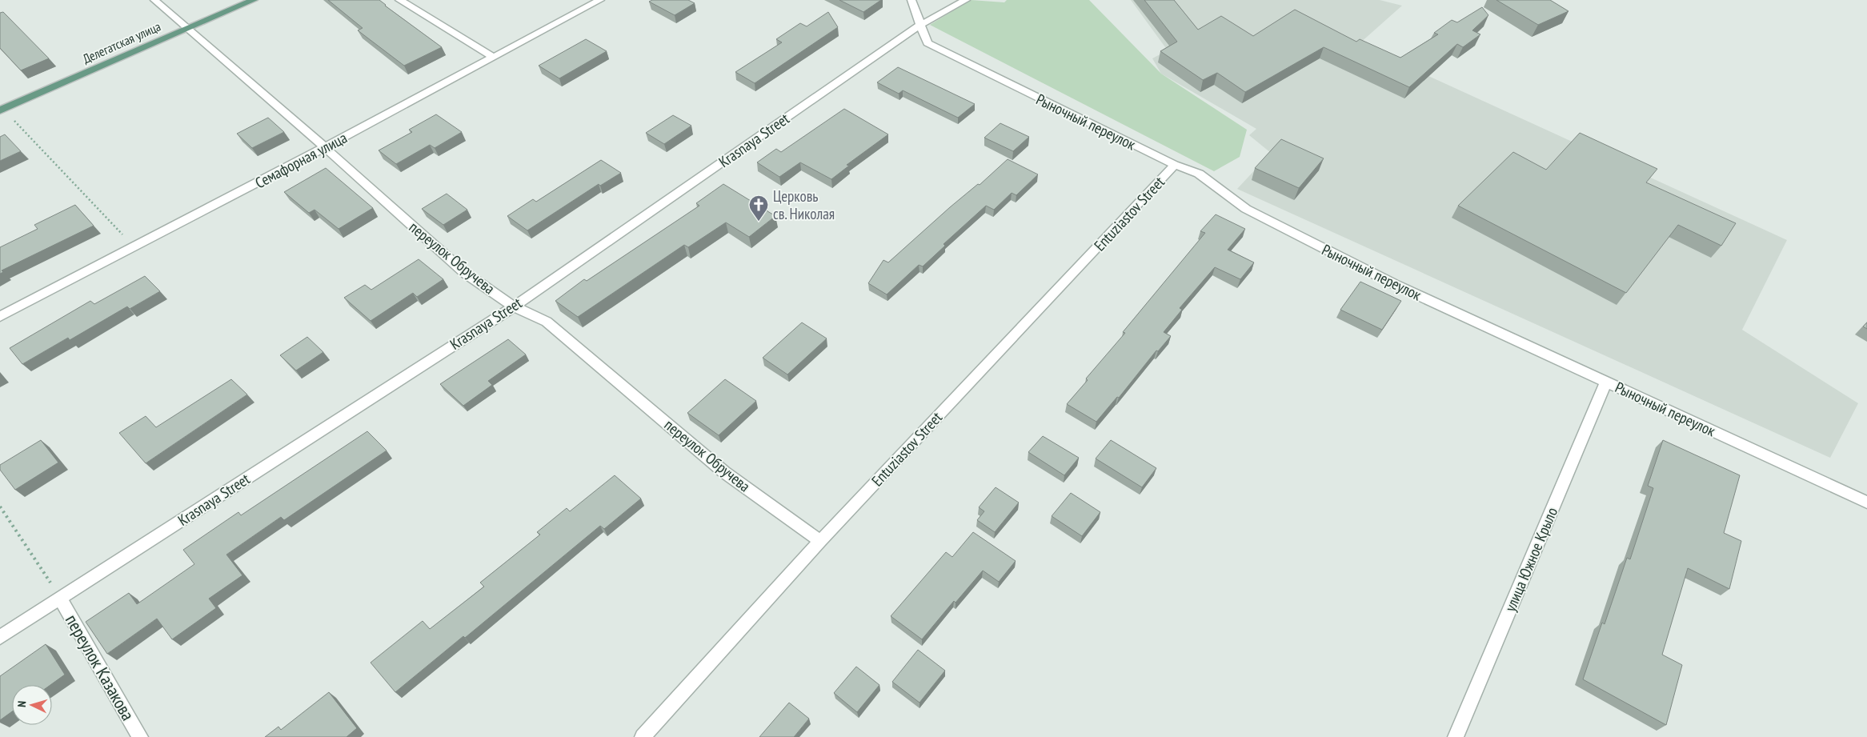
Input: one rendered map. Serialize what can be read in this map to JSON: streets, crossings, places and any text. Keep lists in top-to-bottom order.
{
  "streets": {
    "main road": ["Делегатская улица"],
    "street": [
      "Рыночный переулок",
      "Krasnaya Street",
      "Семафорная улица",
      "Entuziastov Street",
      "переулок Обручева",
      "улица Южное Крыло",
      "переулок Казакова"
    ]
  },
  "crossings": [
    ["Делегатская улица", "переулок Обручева"],
    ["Рыночный переулок", "Krasnaya Street"],
    ["Рыночный переулок", "Entuziastov Street"],
    ["Рыночный переулок", "улица Южное Крыло"],
    ["Krasnaya Street", "переулок Обручева"],
    ["Krasnaya Street", "переулок Казакова"],
    ["Семафорная улица", "переулок Обручева"],
    ["Entuziastov Street", "переулок Обручева"]
  ],
  "places": {
    "church": ["Церковь св. Николая"]
  },
  "north": "left"
}
